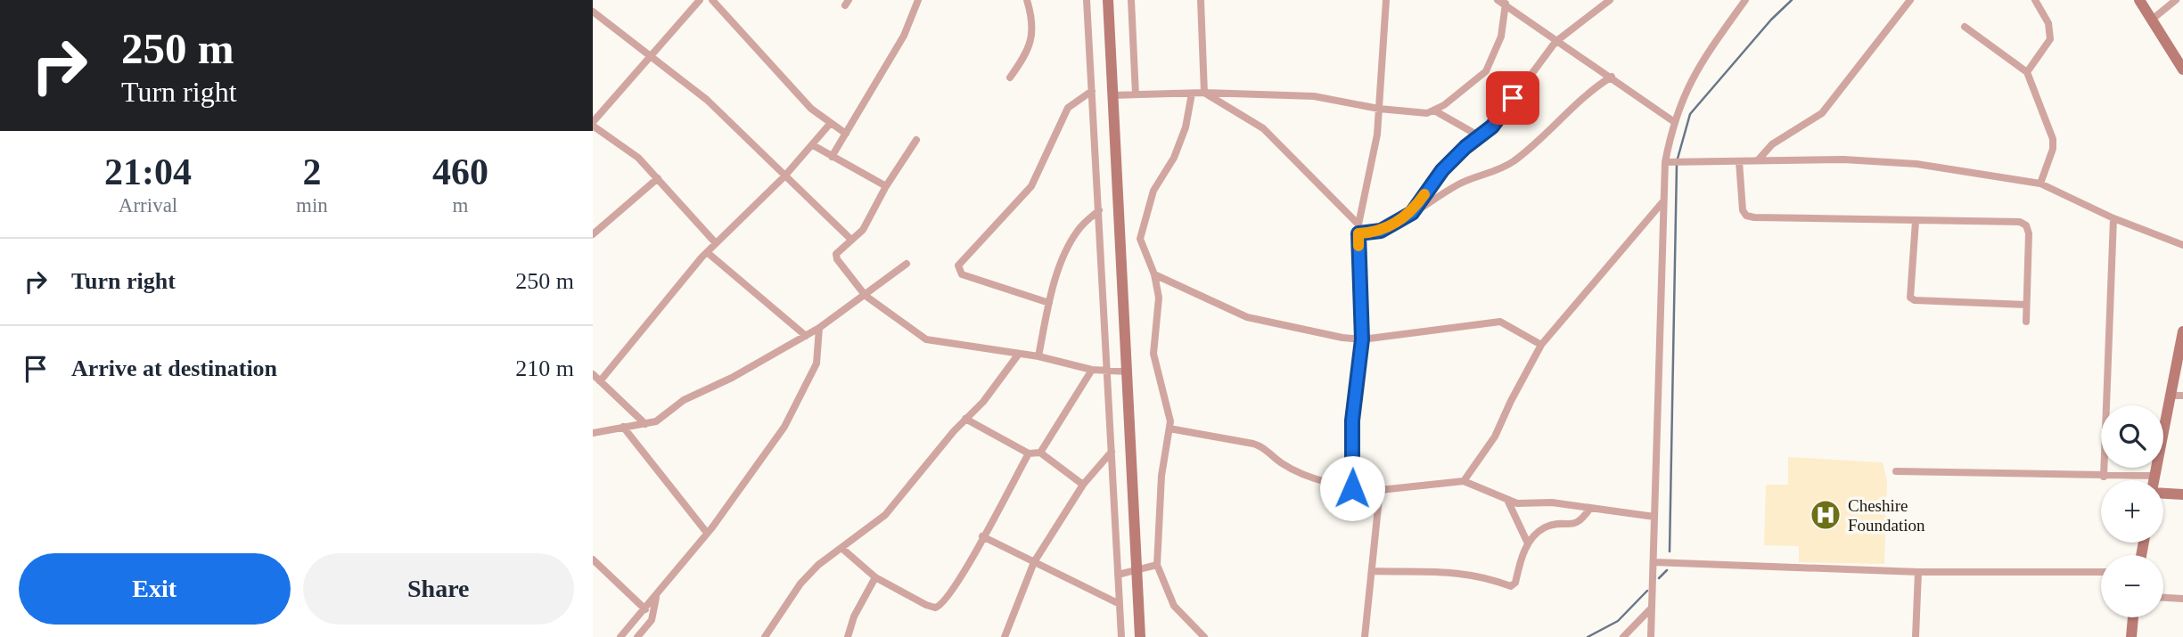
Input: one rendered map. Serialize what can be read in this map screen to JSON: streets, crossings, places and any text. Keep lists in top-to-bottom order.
{
  "places": {
    "hospital": ["Cheshire Foundation"]
  },
  "page": {
    "turn": ["250 m", "Turn right"],
    "eta": [
      "21:04",
      "Arrival",
      "2",
      "min",
      "460",
      "m"
    ],
    "list": [
      {
        "name": "Turn right",
        "value": "250 m"
      },
      {
        "name": "Arrive at destination",
        "value": "210 m"
      }
    ],
    "map_buttons": ["+", "−"],
    "buttons": ["Exit", "Share"]
  }
}
